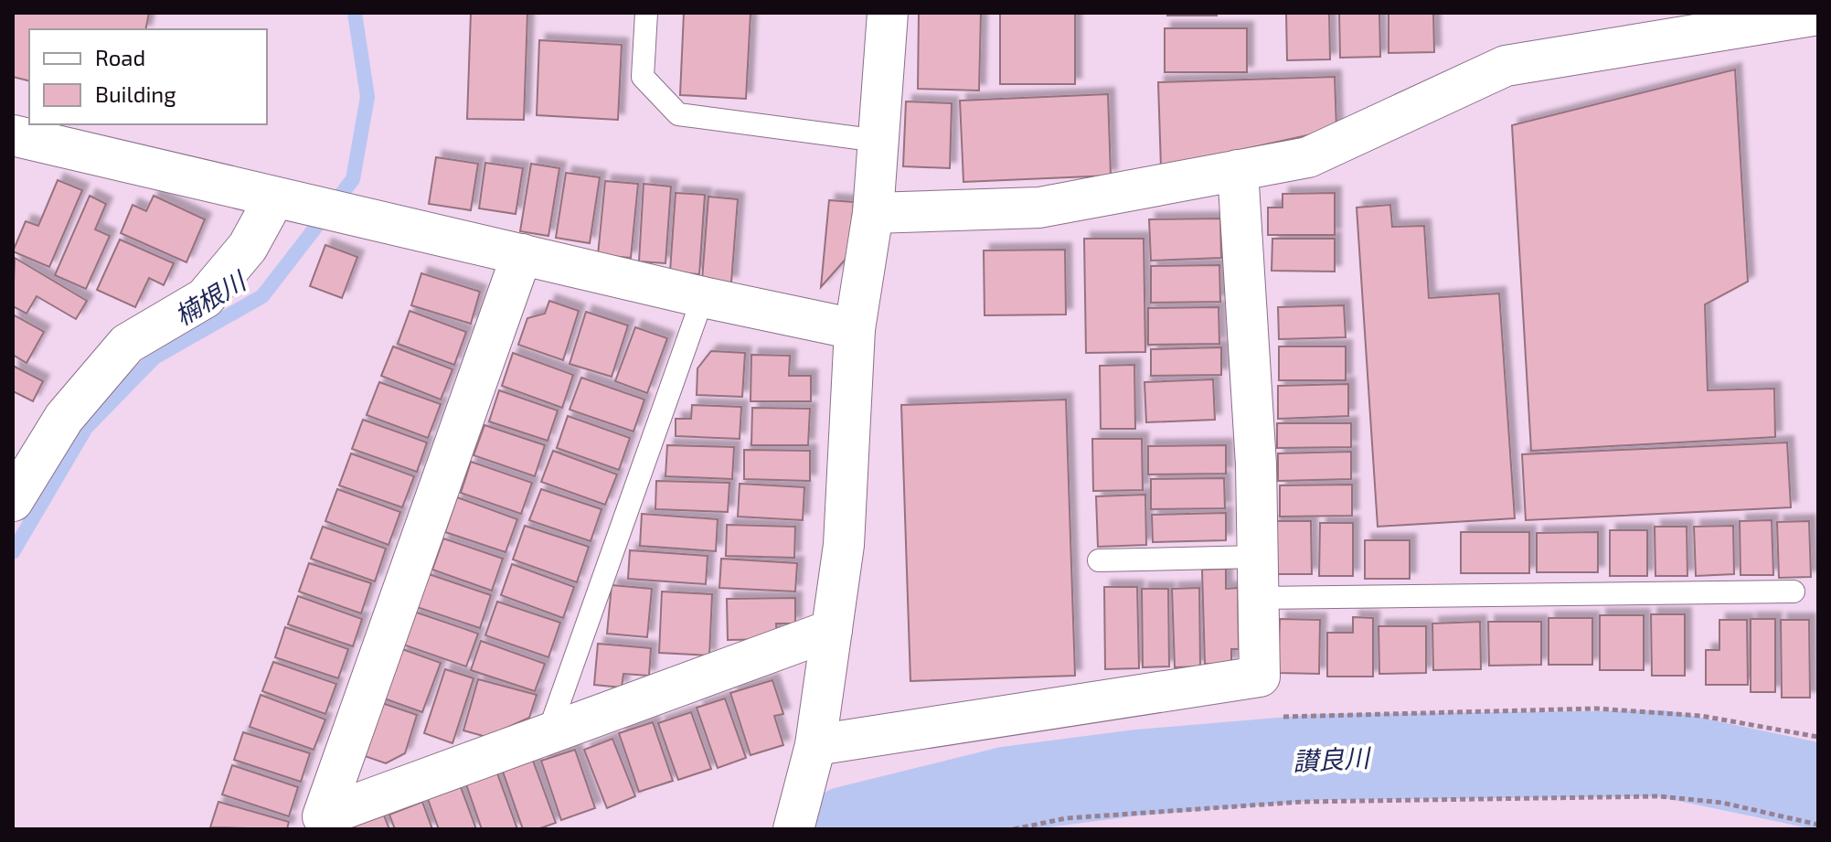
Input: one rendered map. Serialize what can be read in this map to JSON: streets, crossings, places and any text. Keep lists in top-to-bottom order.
{
  "water": ["楠根川", "讃良川"],
  "legend": ["Road", "Building"]
}
